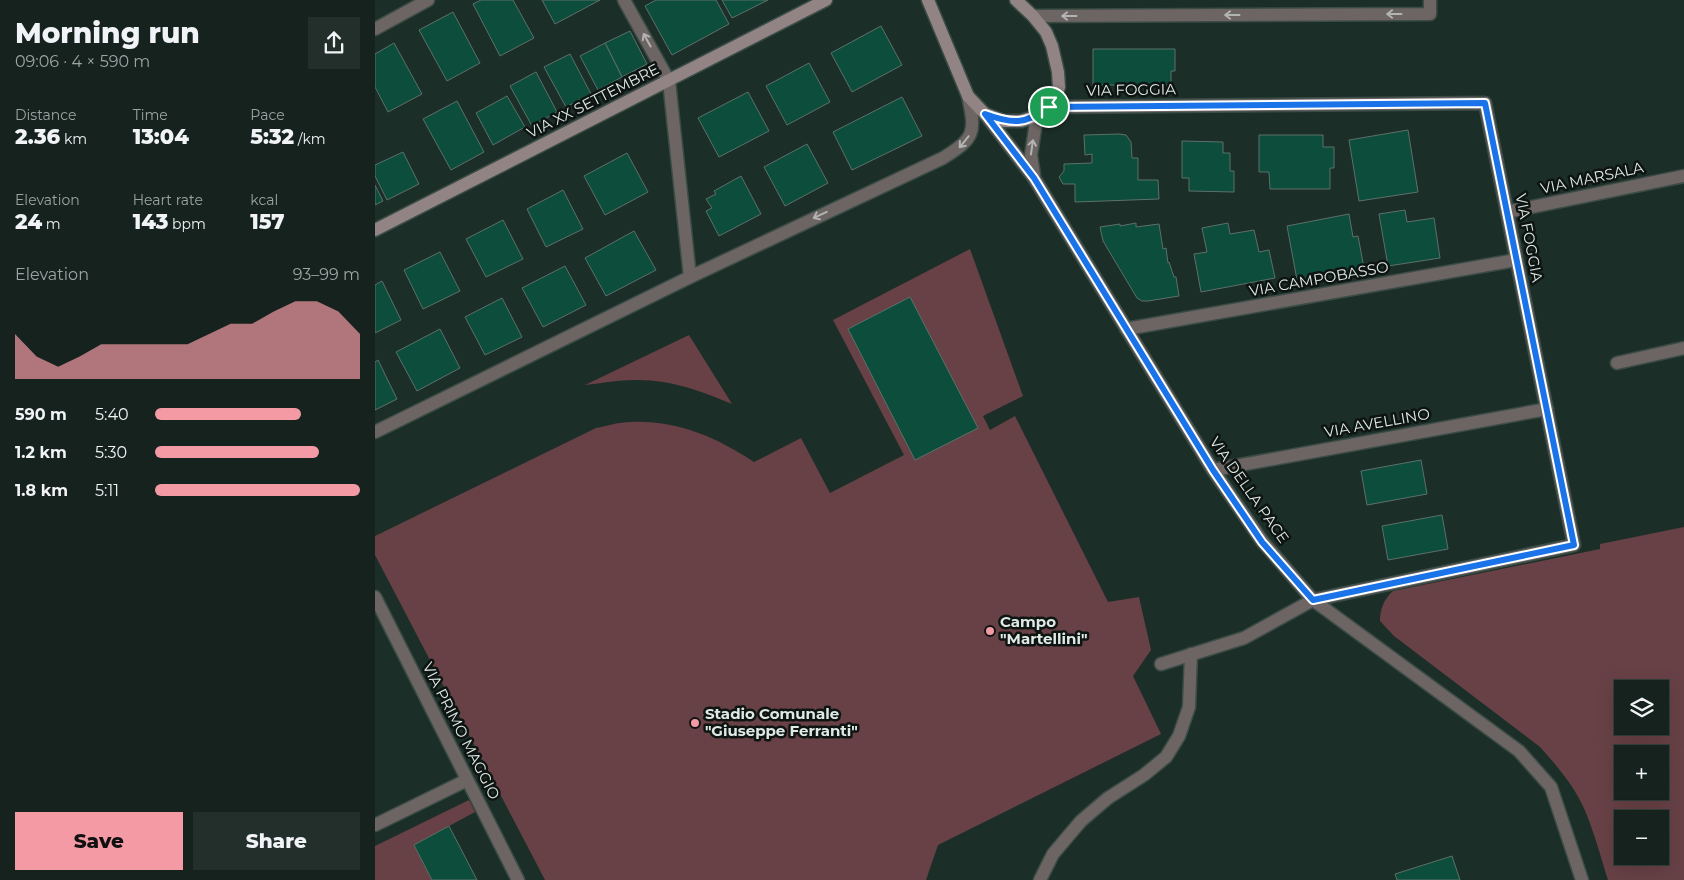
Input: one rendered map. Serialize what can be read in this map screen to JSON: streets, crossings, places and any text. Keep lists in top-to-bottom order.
{
  "streets": {
    "main road": ["VIA XX SETTEMBRE"],
    "street": [
      "VIA FOGGIA",
      "VIA MARSALA",
      "VIA CAMPOBASSO",
      "VIA AVELLINO",
      "VIA DELLA PACE",
      "VIA PRIMO MAGGIO"
    ]
  },
  "crossings": [
    ["VIA FOGGIA", "VIA MARSALA"],
    ["VIA FOGGIA", "VIA CAMPOBASSO"],
    ["VIA FOGGIA", "VIA AVELLINO"],
    ["VIA FOGGIA", "VIA DELLA PACE"],
    ["VIA CAMPOBASSO", "VIA DELLA PACE"],
    ["VIA AVELLINO", "VIA DELLA PACE"]
  ],
  "places": ["Campo \"Martellini\"", "Stadio Comunale \"Giuseppe Ferranti\""],
  "page": {
    "heading": ["Morning run", "09:06 · 4 × 590 m"],
    "stats": [
      ["Distance", "2.36 km"],
      ["Time", "13:04"],
      ["Pace", "5:32 /km"],
      ["Elevation", "24 m"],
      ["Heart rate", "143 bpm"],
      ["kcal", "157"]
    ],
    "chart": ["Elevation", "93–99 m"],
    "list": [
      {
        "name": "590 m",
        "note": "5:40"
      },
      {
        "name": "1.2 km",
        "note": "5:30"
      },
      {
        "name": "1.8 km",
        "note": "5:11"
      }
    ],
    "map_buttons": ["+", "−"],
    "buttons": ["Save", "Share"]
  }
}
